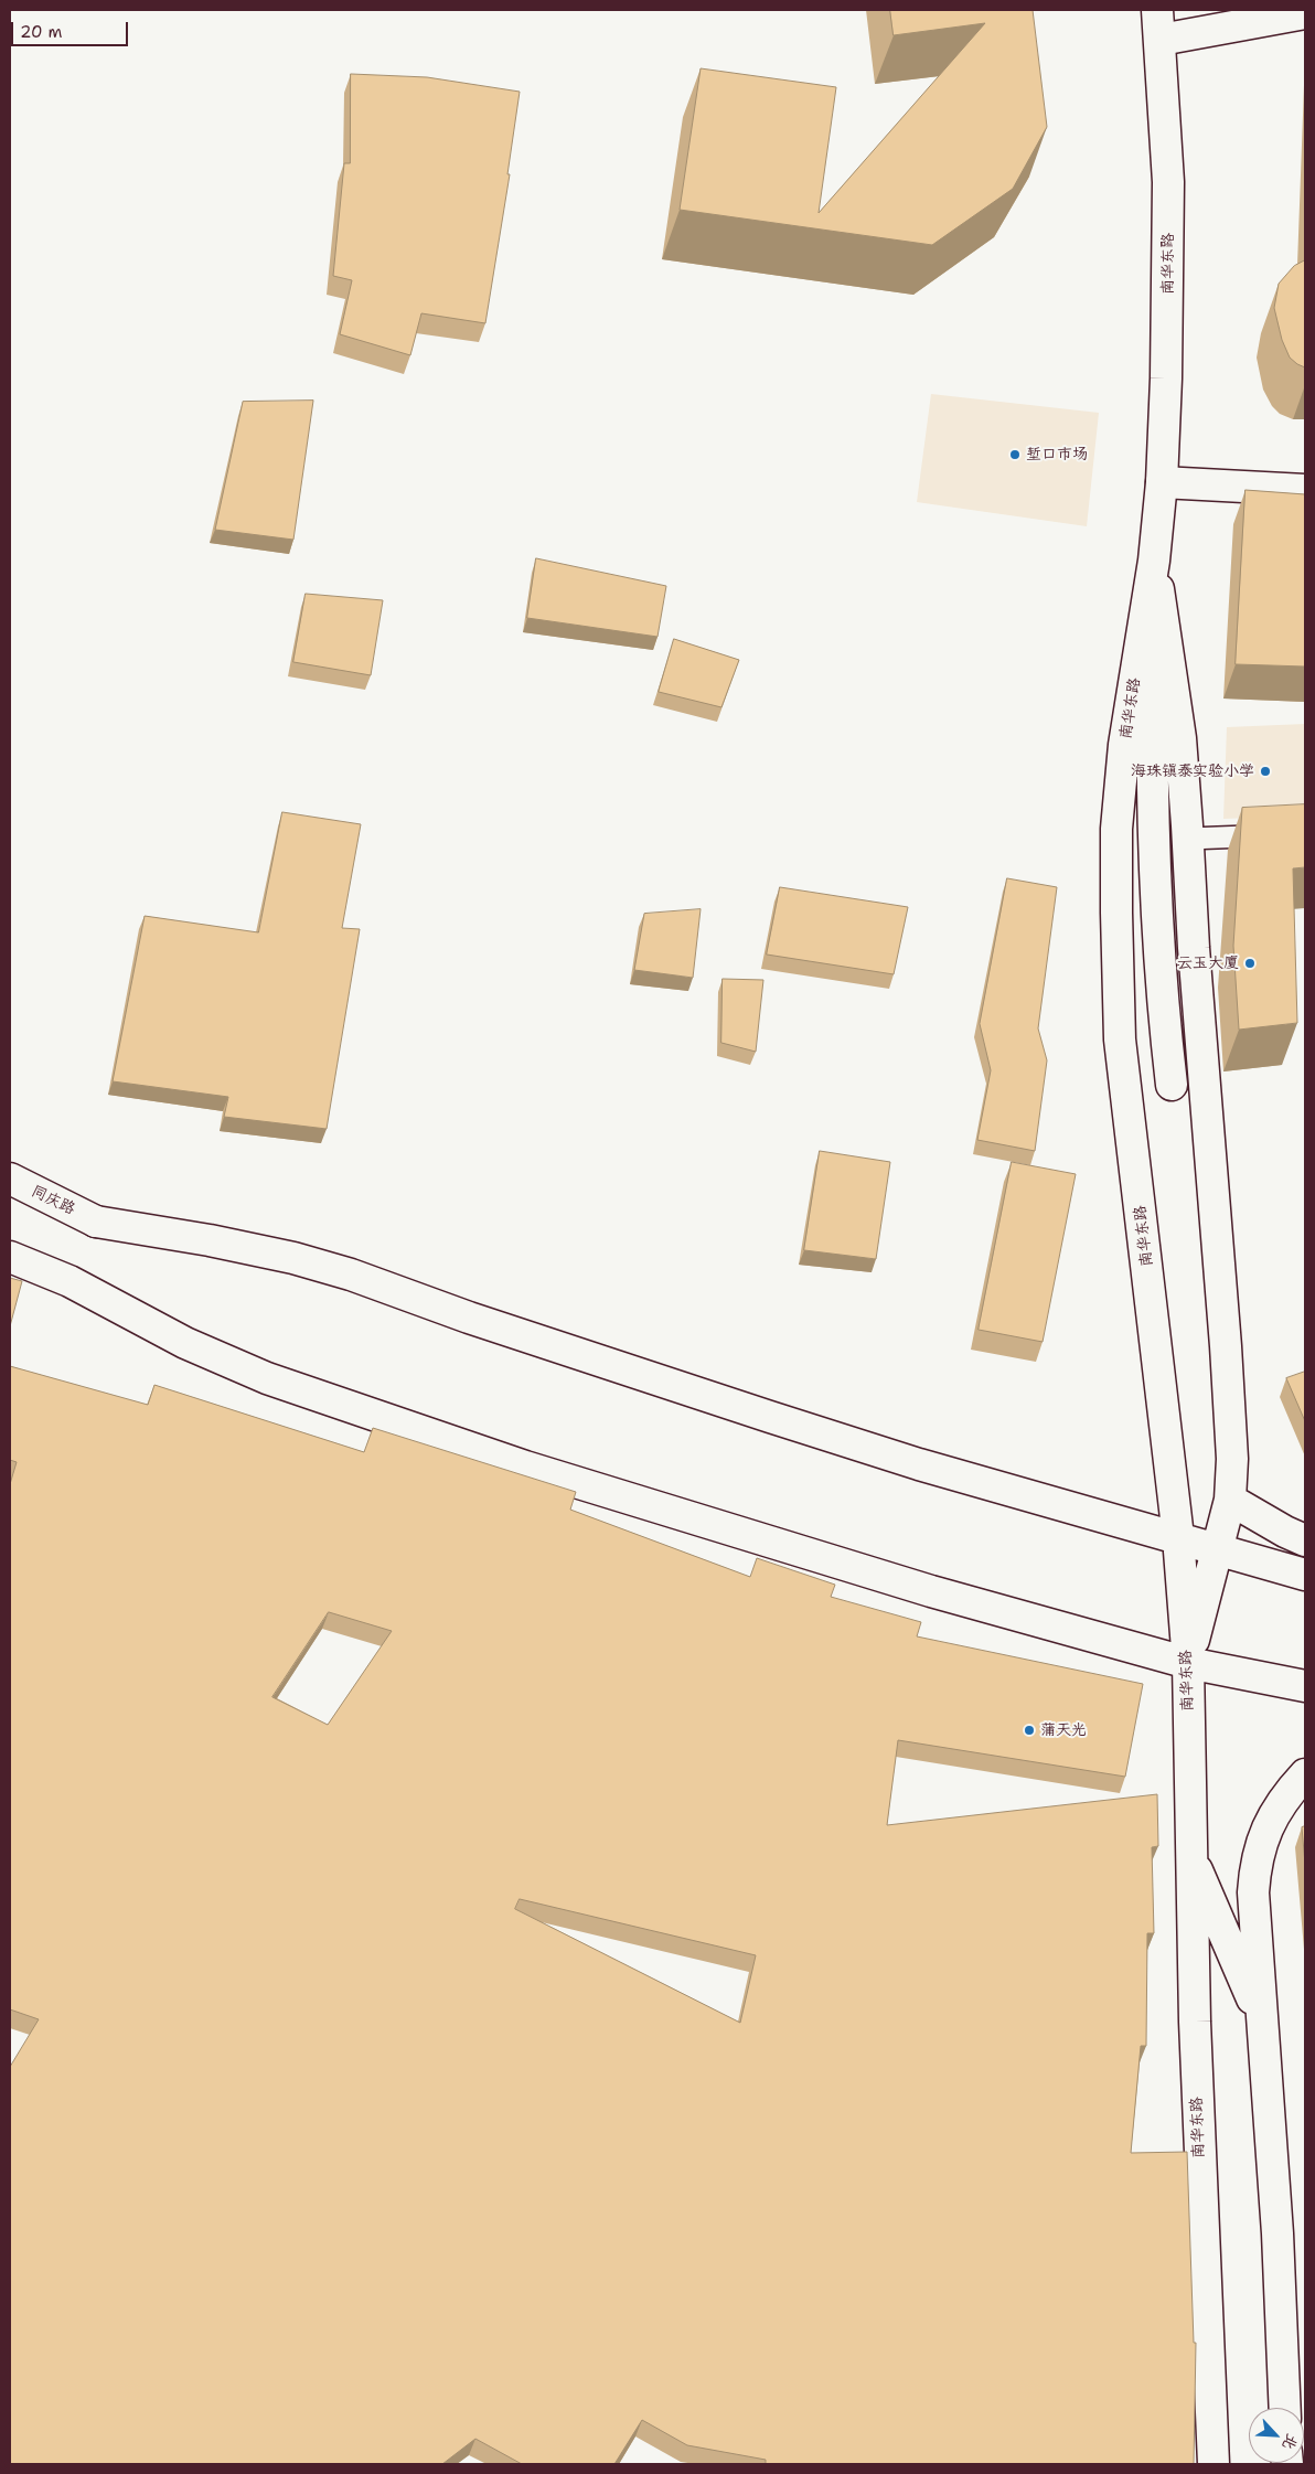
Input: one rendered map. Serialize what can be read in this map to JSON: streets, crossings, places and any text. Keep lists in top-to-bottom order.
{
  "streets": {
    "street": ["南华东路", "同庆路"]
  },
  "crossings": [
    ["南华东路", "同庆路"]
  ],
  "places": [
    "堑口市场",
    "海珠镇泰实验小学",
    "云玉大廈",
    "蒲天光"
  ],
  "scale_bar": "20 m",
  "north": "bottom right"
}
